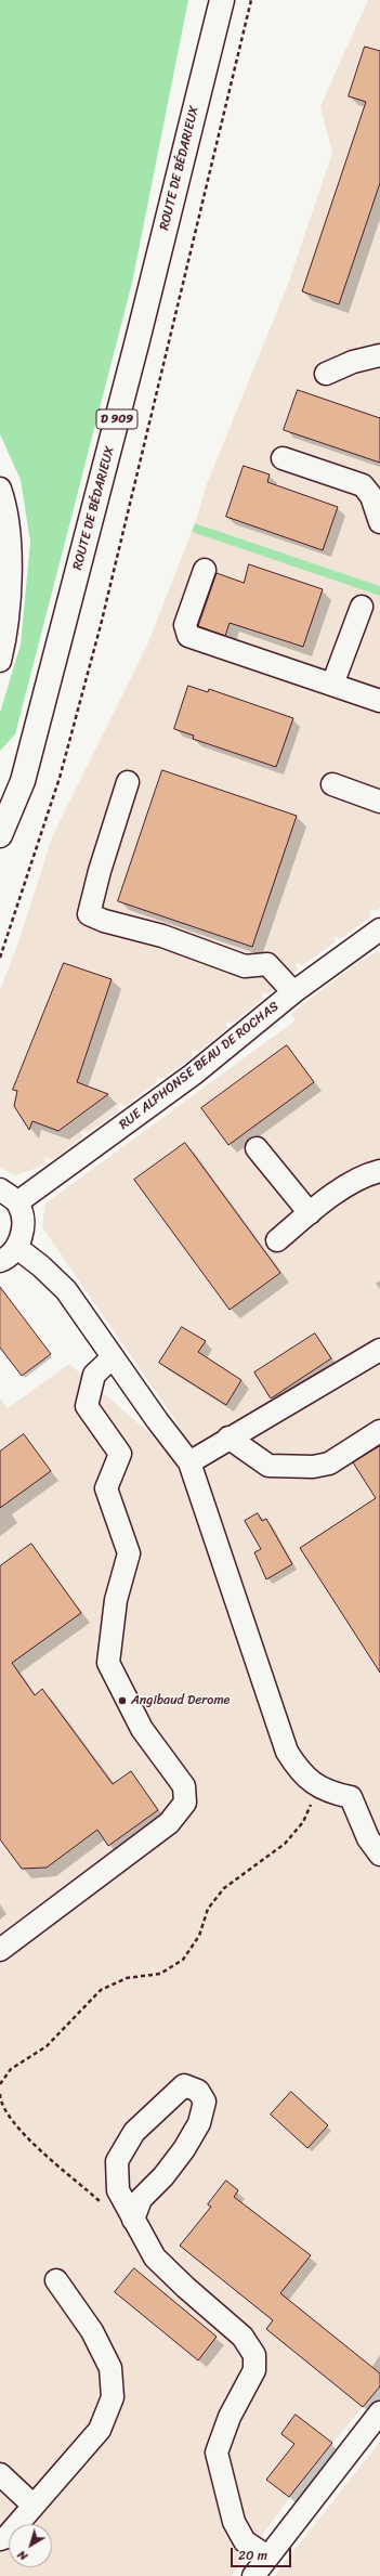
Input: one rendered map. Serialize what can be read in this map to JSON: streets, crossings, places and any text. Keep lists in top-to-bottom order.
{
  "streets": {
    "main road": ["ROUTE DE BÉDARIEUX", "D 909"],
    "street": ["RUE ALPHONSE BEAU DE ROCHAS"]
  },
  "places": ["Angibaud Derome"],
  "scale_bar": "20 m",
  "north": "bottom left"
}
